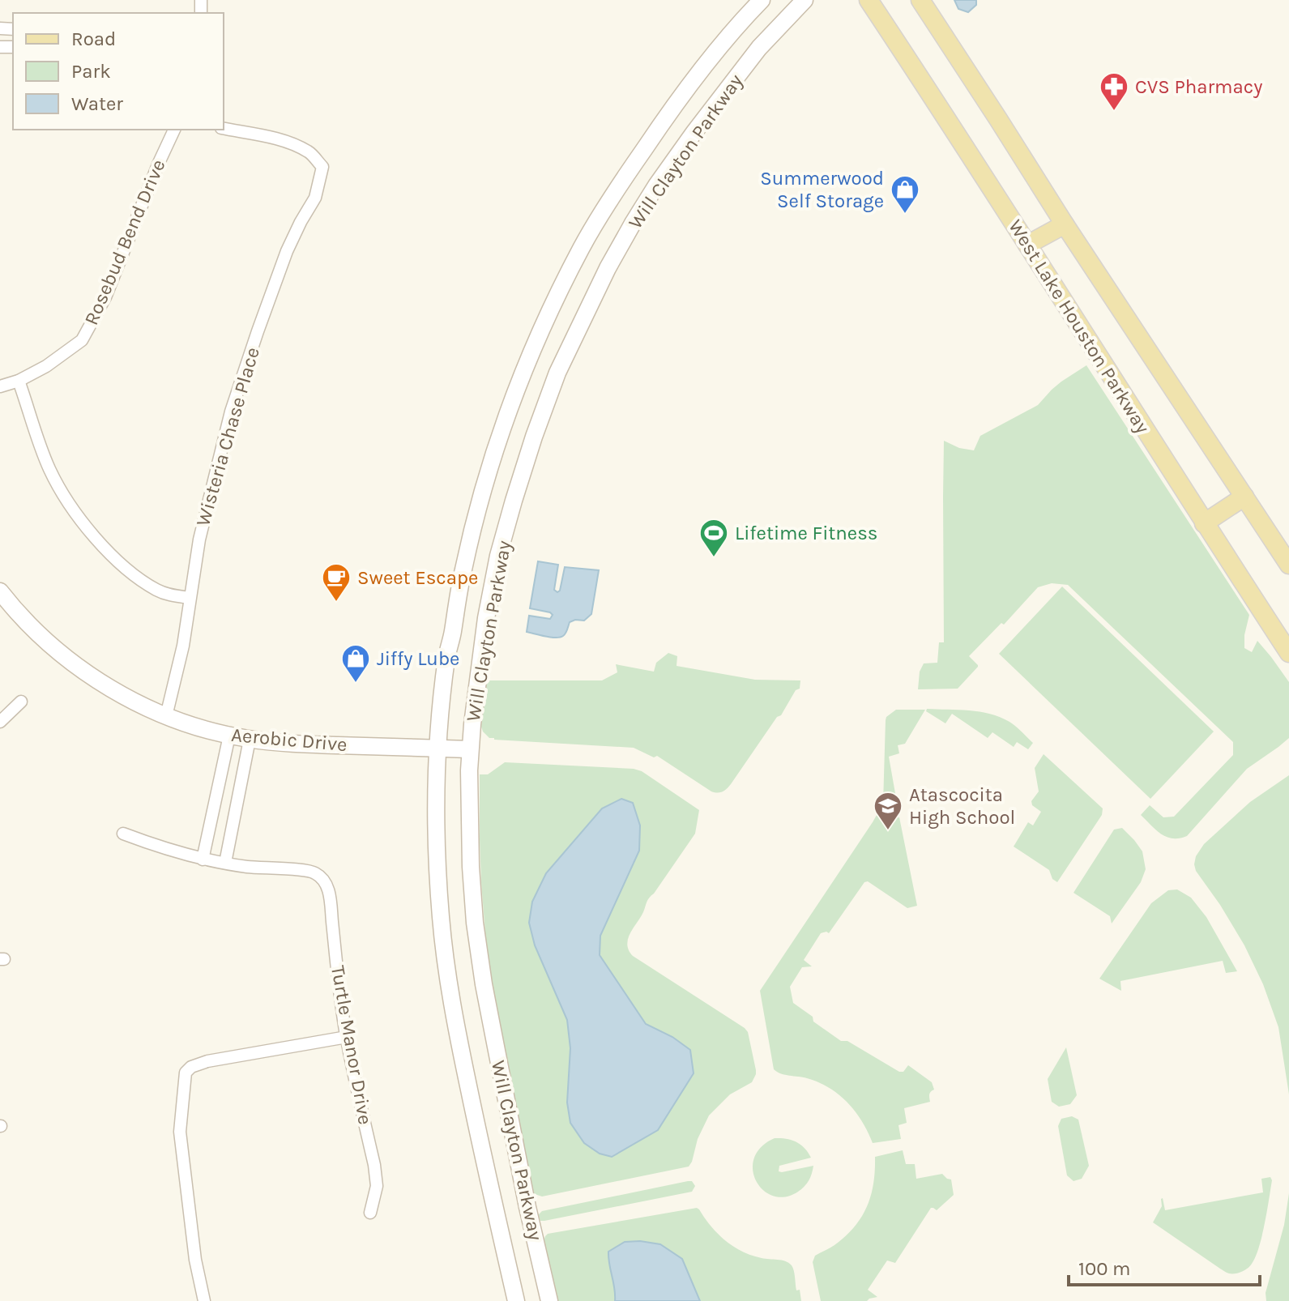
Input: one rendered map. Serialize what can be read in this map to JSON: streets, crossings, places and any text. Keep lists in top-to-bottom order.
{
  "streets": {
    "main road": ["Will Clayton Parkway", "West Lake Houston Parkway", "Aerobic Drive"],
    "street": ["Rosebud Bend Drive", "Wisteria Chase Place", "Turtle Manor Drive"]
  },
  "crossings": [
    ["Will Clayton Parkway", "Aerobic Drive"],
    ["Wisteria Chase Place", "Aerobic Drive"]
  ],
  "places": {
    "pharmacy": ["CVS Pharmacy"],
    "shop": ["Summerwood Self Storage", "Jiffy Lube"],
    "sports": ["Lifetime Fitness"],
    "cafe": ["Sweet Escape"],
    "school or university": ["Atascocita High School"]
  },
  "legend": ["Road", "Park", "Water"],
  "scale_bar": "100 m"
}
